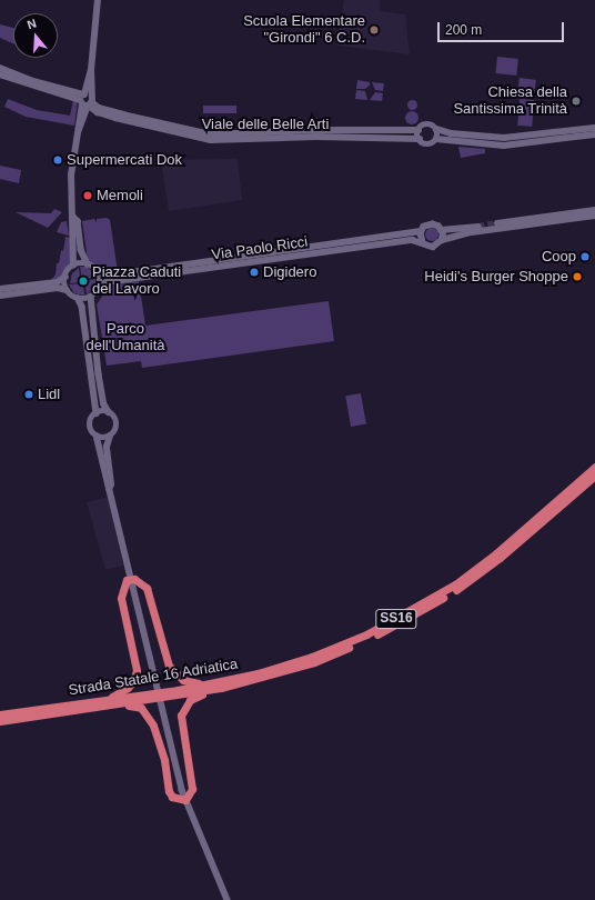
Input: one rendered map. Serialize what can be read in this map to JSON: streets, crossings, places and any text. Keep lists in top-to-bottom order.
{
  "streets": {
    "highway": ["SS16", "Strada Statale 16 Adriatica"],
    "street": ["Viale delle Belle Arti", "Via Paolo Ricci"]
  },
  "parks": ["Parco dell'Umanità"],
  "places": [
    "Scuola Elementare \"Girondi\" 6 C.D.",
    "Chiesa della Santissima Trinità",
    "Supermercati Dok",
    "Memoli",
    "Coop",
    "Digidero",
    "Heidi's Burger Shoppe",
    "Piazza Caduti del Lavoro",
    "Lidl"
  ],
  "scale_bar": "200 m",
  "north": "top"
}
